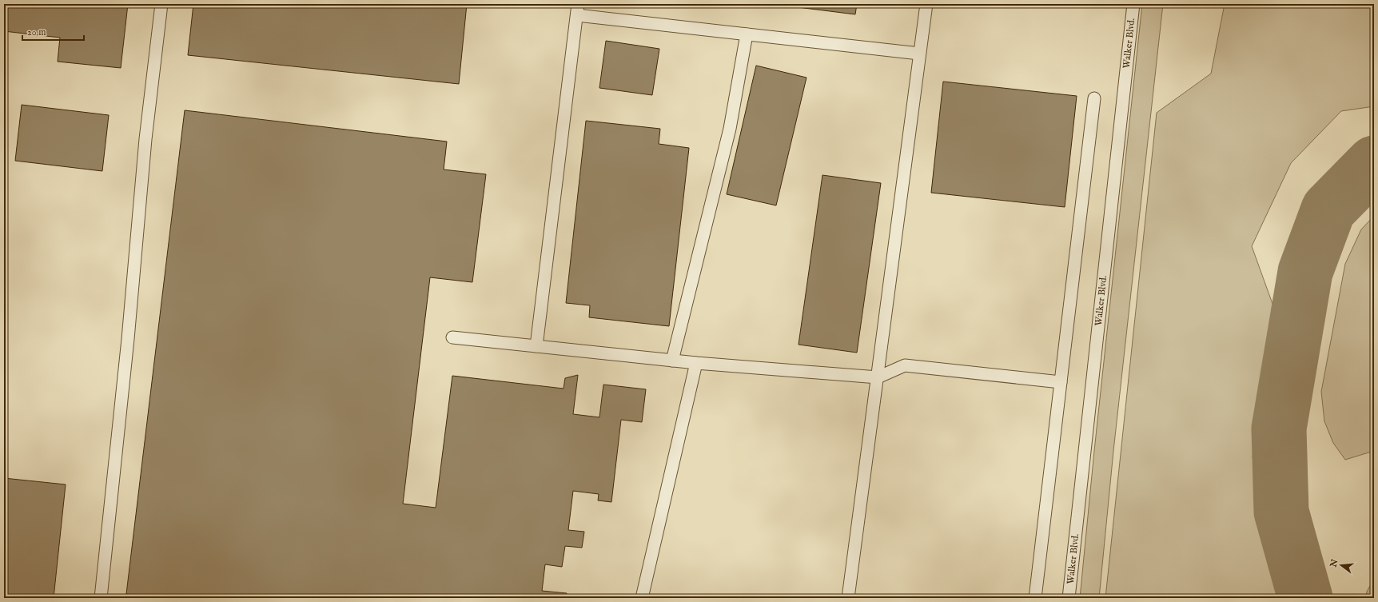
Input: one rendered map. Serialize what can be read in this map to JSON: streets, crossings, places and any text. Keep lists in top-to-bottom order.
{
  "streets": {
    "lane": ["Walker Blvd."]
  },
  "scale_bar": "20 m",
  "north": "left"
}
